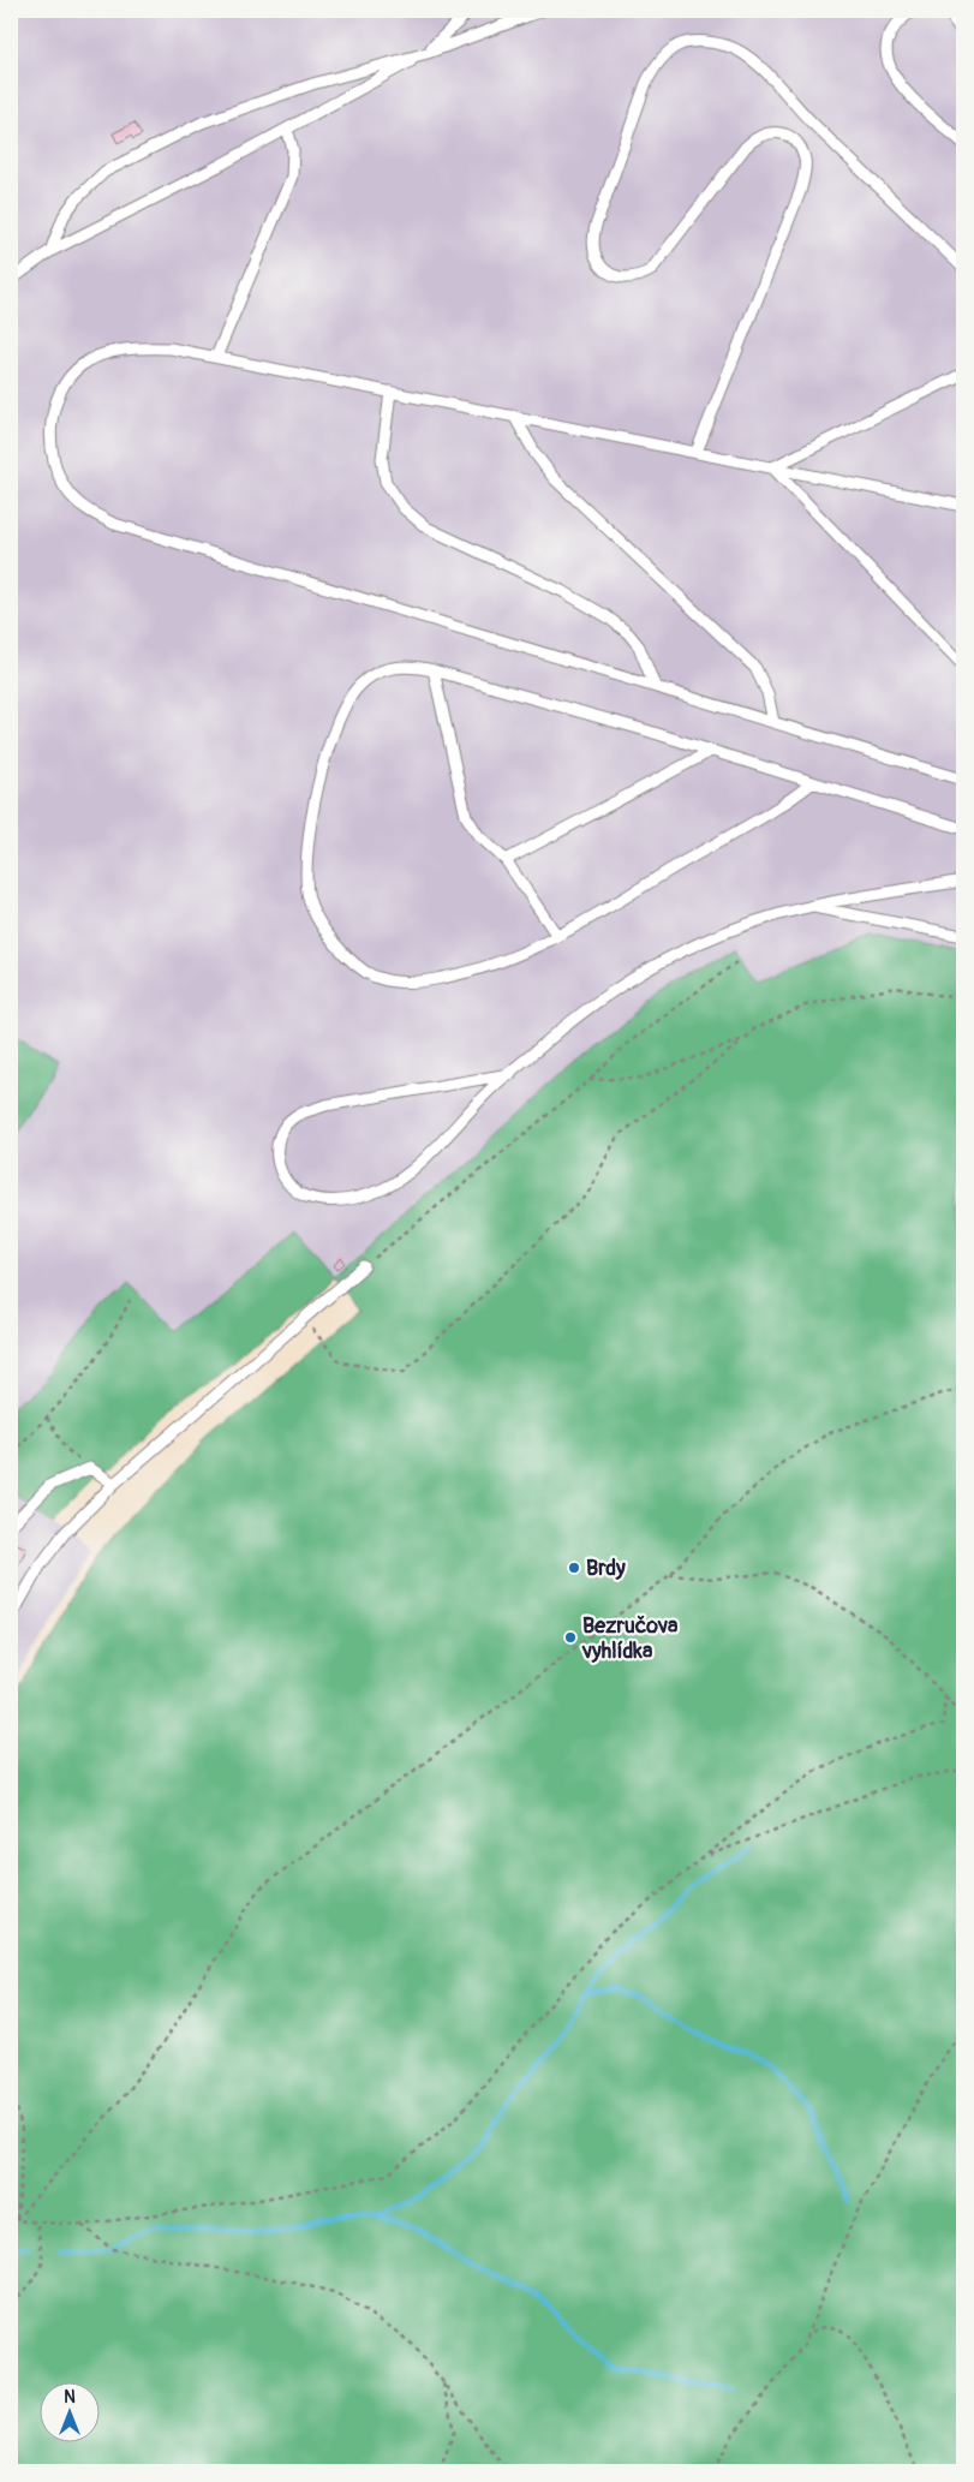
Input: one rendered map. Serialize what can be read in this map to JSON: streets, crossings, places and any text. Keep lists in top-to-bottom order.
{
  "places": ["Brdy", "Bezručova vyhlídka"],
  "north": "top"
}
